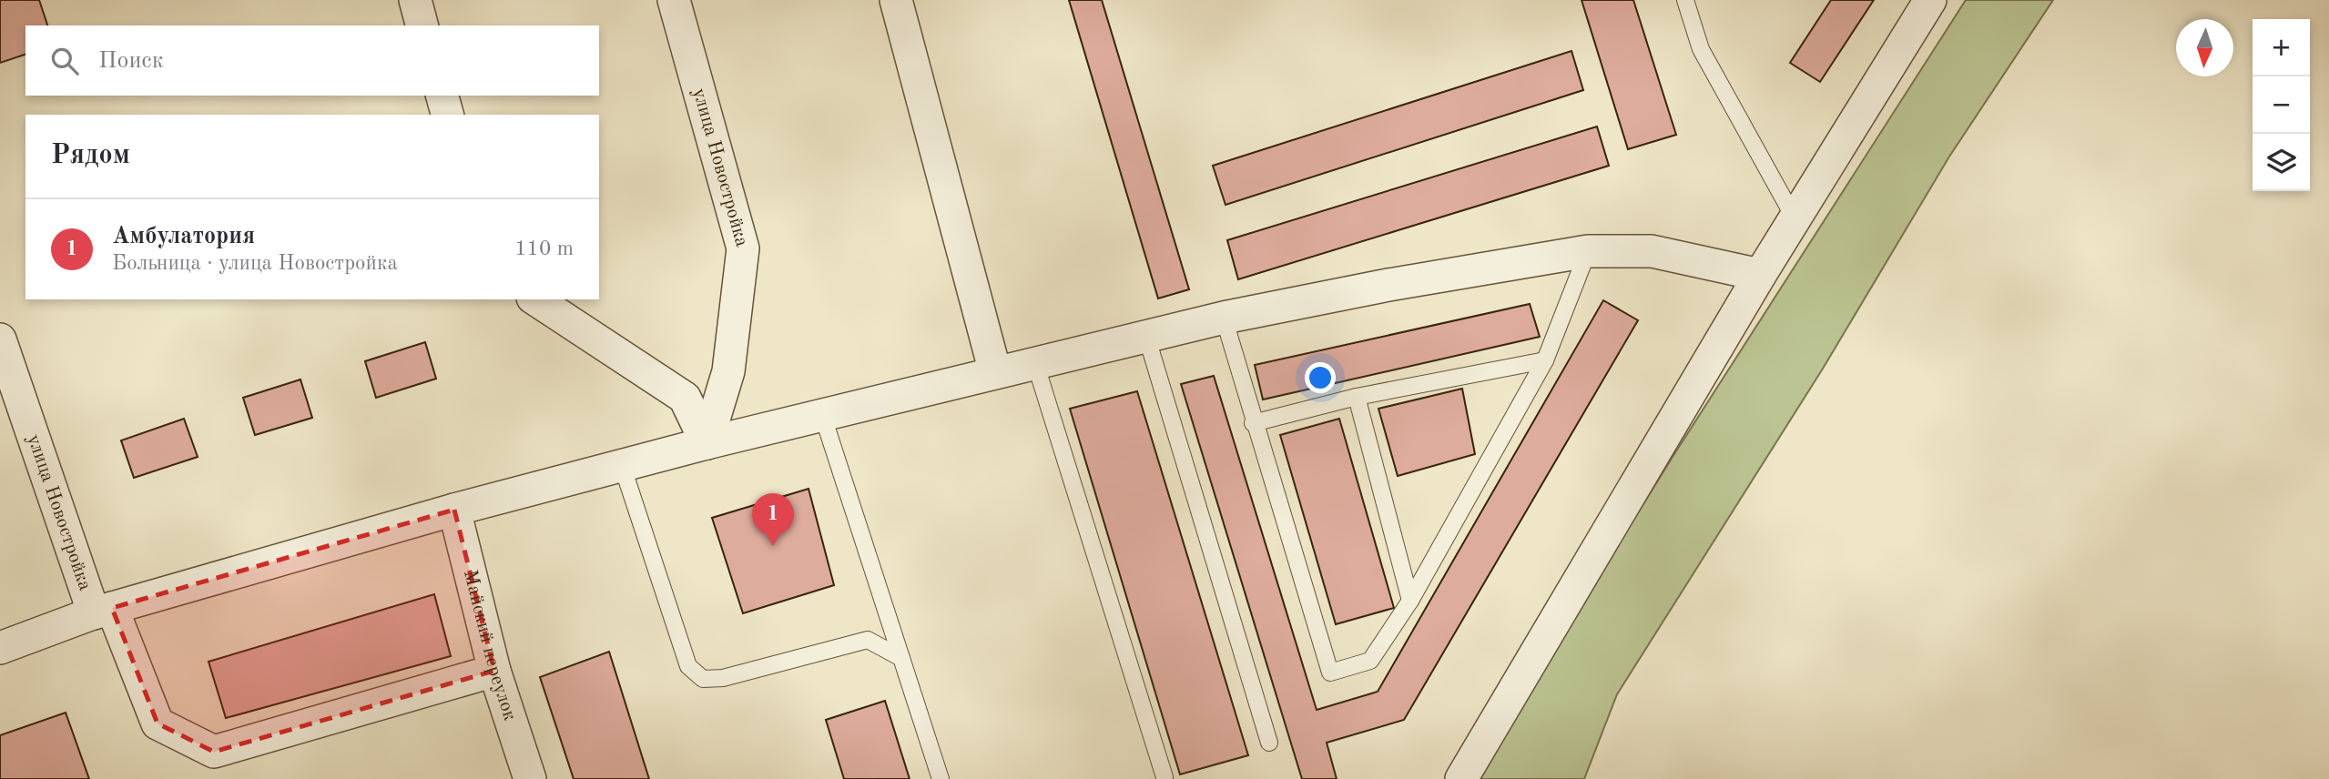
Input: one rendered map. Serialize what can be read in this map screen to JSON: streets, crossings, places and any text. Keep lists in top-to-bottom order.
{
  "streets": {
    "street": ["улица Новостройка", "Майский переулок"]
  },
  "crossings": [
    ["улица Новостройка", "Майский переулок"]
  ],
  "north": "bottom",
  "page": {
    "map_buttons": ["+", "−"],
    "search": "Поиск",
    "heading": "Рядом",
    "list": [
      {
        "mark": "1",
        "name": "Амбулатория",
        "note": "Больница · улица Новостройка",
        "value": "110 m"
      }
    ],
    "pins": "1"
  }
}
